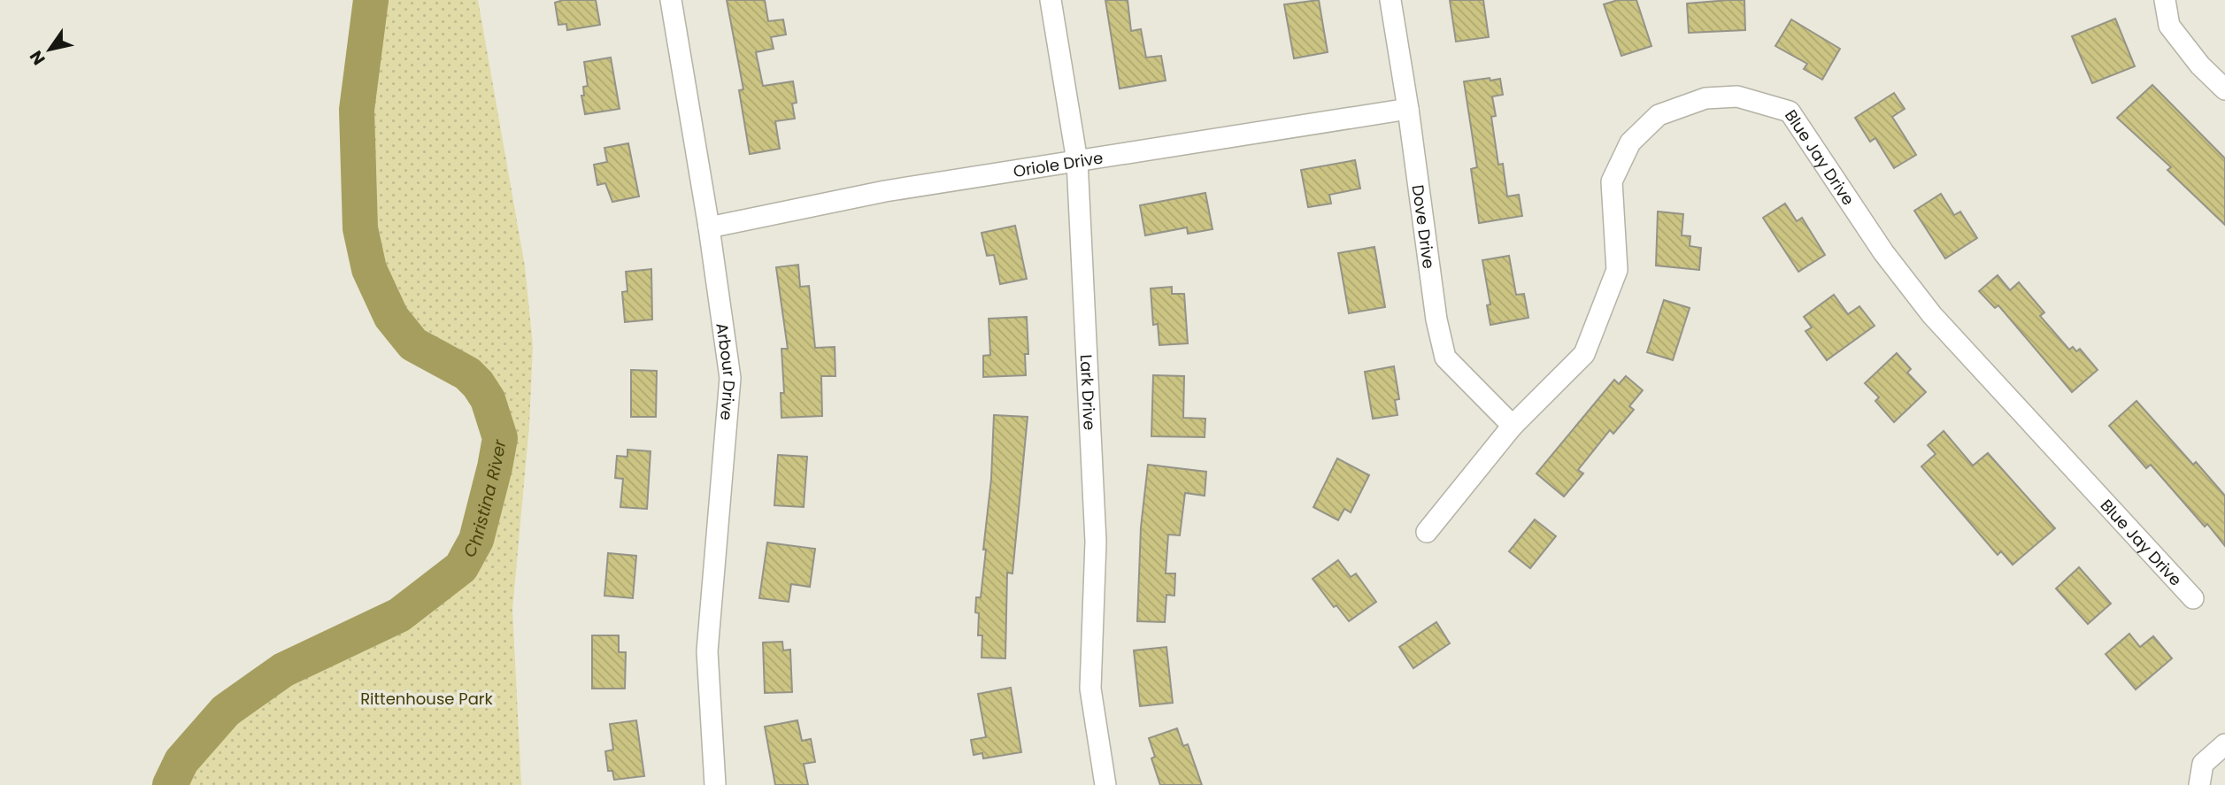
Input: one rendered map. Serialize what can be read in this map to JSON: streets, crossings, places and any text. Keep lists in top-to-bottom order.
{
  "streets": {
    "street": [
      "Blue Jay Drive",
      "Oriole Drive",
      "Dove Drive",
      "Arbour Drive",
      "Lark Drive"
    ]
  },
  "crossings": [
    ["Blue Jay Drive", "Dove Drive"],
    ["Oriole Drive", "Dove Drive"],
    ["Oriole Drive", "Arbour Drive"],
    ["Oriole Drive", "Lark Drive"]
  ],
  "water": ["Christina River"],
  "parks": ["Rittenhouse Park"],
  "north": "bottom left"
}
